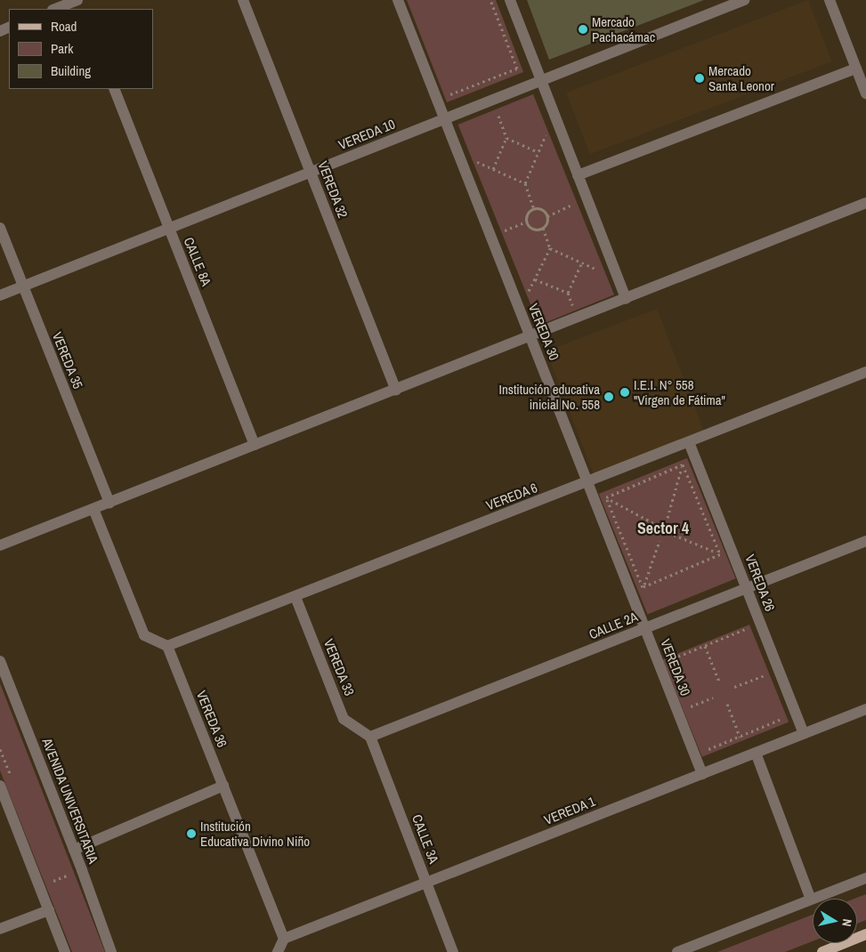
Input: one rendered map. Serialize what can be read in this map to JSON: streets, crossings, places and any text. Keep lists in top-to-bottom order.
{
  "streets": {
    "street": [
      "VEREDA 10",
      "VEREDA 32",
      "CALLE 8A",
      "VEREDA 30",
      "VEREDA 35",
      "VEREDA 6",
      "VEREDA 26",
      "CALLE 2A",
      "VEREDA 33",
      "VEREDA 36",
      "AVENIDA UNIVERSITARIA",
      "VEREDA 1",
      "CALLE 3A"
    ]
  },
  "crossings": [
    ["VEREDA 10", "VEREDA 32"],
    ["VEREDA 10", "CALLE 8A"],
    ["VEREDA 10", "VEREDA 30"],
    ["VEREDA 10", "VEREDA 35"],
    ["VEREDA 30", "VEREDA 6"],
    ["VEREDA 30", "CALLE 2A"],
    ["VEREDA 30", "VEREDA 1"],
    ["VEREDA 6", "VEREDA 26"],
    ["VEREDA 6", "VEREDA 33"],
    ["VEREDA 6", "VEREDA 36"],
    ["VEREDA 26", "CALLE 2A"],
    ["VEREDA 26", "VEREDA 1"],
    ["CALLE 2A", "VEREDA 33"],
    ["CALLE 2A", "CALLE 3A"],
    ["VEREDA 33", "CALLE 3A"],
    ["VEREDA 36", "VEREDA 1"],
    ["VEREDA 1", "CALLE 3A"]
  ],
  "districts": ["Sector 4"],
  "places": [
    "Mercado Pachacámac",
    "Mercado Santa Leonor",
    "I.E.I. N° 558 \"Virgen de Fátima\"",
    "Institución educativa inicial No. 558",
    "Institución Educativa Divino Niño"
  ],
  "legend": ["Road", "Park", "Building"],
  "north": "right"
}
